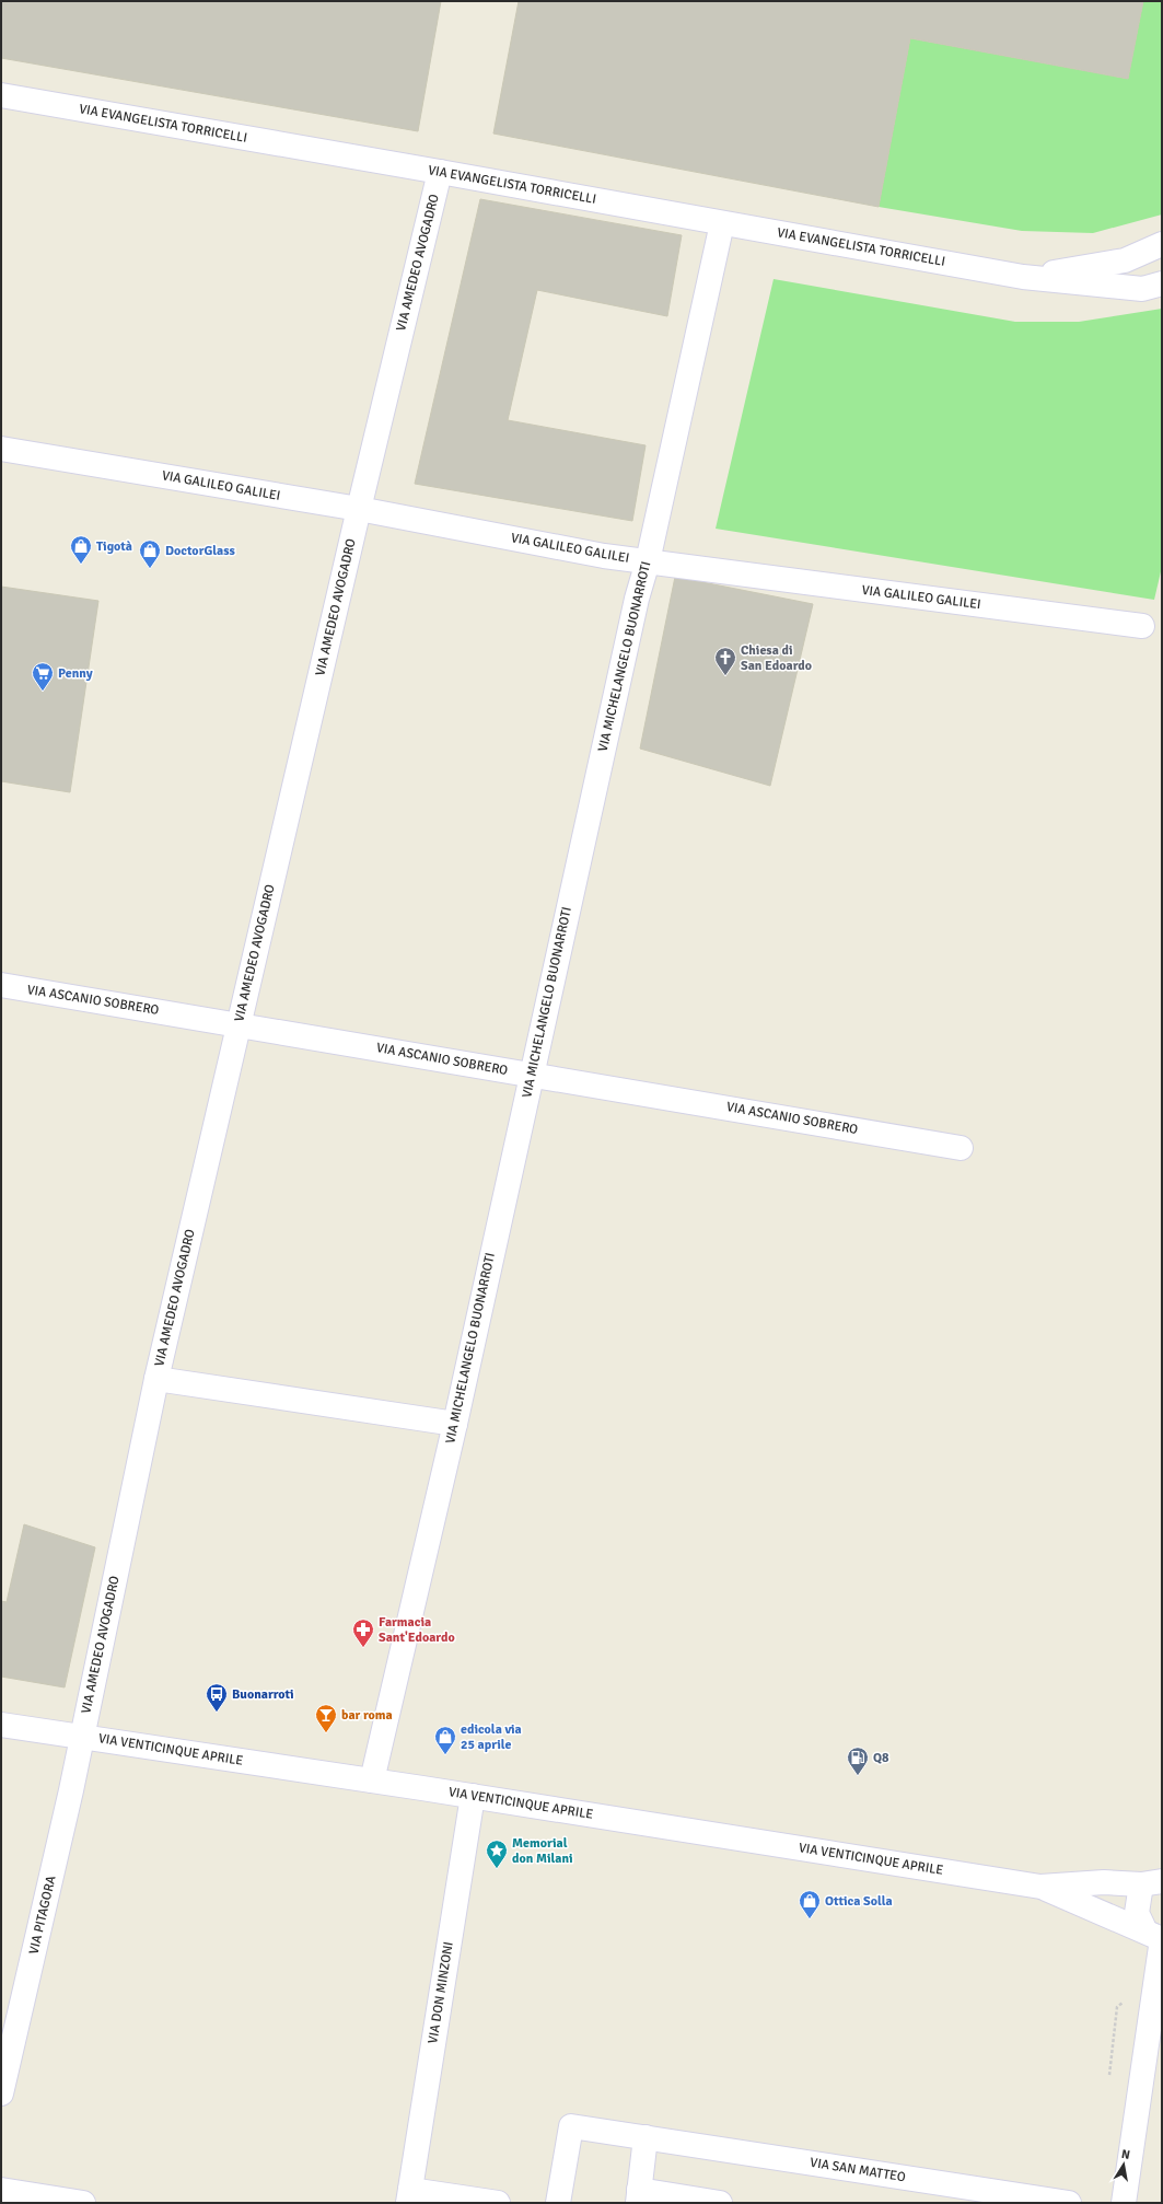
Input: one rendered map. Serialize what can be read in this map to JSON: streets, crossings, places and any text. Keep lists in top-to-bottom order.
{
  "streets": {
    "street": [
      "VIA EVANGELISTA TORRICELLI",
      "VIA AMEDEO AVOGADRO",
      "VIA GALILEO GALILEI",
      "VIA MICHELANGELO BUONARROTI",
      "VIA ASCANIO SOBRERO",
      "VIA VENTICINQUE APRILE",
      "VIA PITAGORA",
      "VIA DON MINZONI",
      "VIA SAN MATTEO"
    ]
  },
  "crossings": [
    ["VIA EVANGELISTA TORRICELLI", "VIA AMEDEO AVOGADRO"],
    ["VIA EVANGELISTA TORRICELLI", "VIA MICHELANGELO BUONARROTI"],
    ["VIA AMEDEO AVOGADRO", "VIA GALILEO GALILEI"],
    ["VIA AMEDEO AVOGADRO", "VIA ASCANIO SOBRERO"],
    ["VIA AMEDEO AVOGADRO", "VIA VENTICINQUE APRILE"],
    ["VIA AMEDEO AVOGADRO", "VIA PITAGORA"],
    ["VIA GALILEO GALILEI", "VIA MICHELANGELO BUONARROTI"],
    ["VIA MICHELANGELO BUONARROTI", "VIA ASCANIO SOBRERO"],
    ["VIA MICHELANGELO BUONARROTI", "VIA VENTICINQUE APRILE"],
    ["VIA VENTICINQUE APRILE", "VIA PITAGORA"],
    ["VIA VENTICINQUE APRILE", "VIA DON MINZONI"]
  ],
  "places": {
    "shop": [
      "Tigotà",
      "DoctorGlass",
      "edicola via 25 aprile",
      "Ottica Solla"
    ],
    "church": ["Chiesa di San Edoardo"],
    "supermarket": ["Penny"],
    "pharmacy": ["Farmacia Sant'Edoardo"],
    "bus stop": ["Buonarroti"],
    "bar": ["bar roma"],
    "fuel station": ["Q8"],
    "place": ["Memorial don Milani"]
  },
  "north": "top"
}
